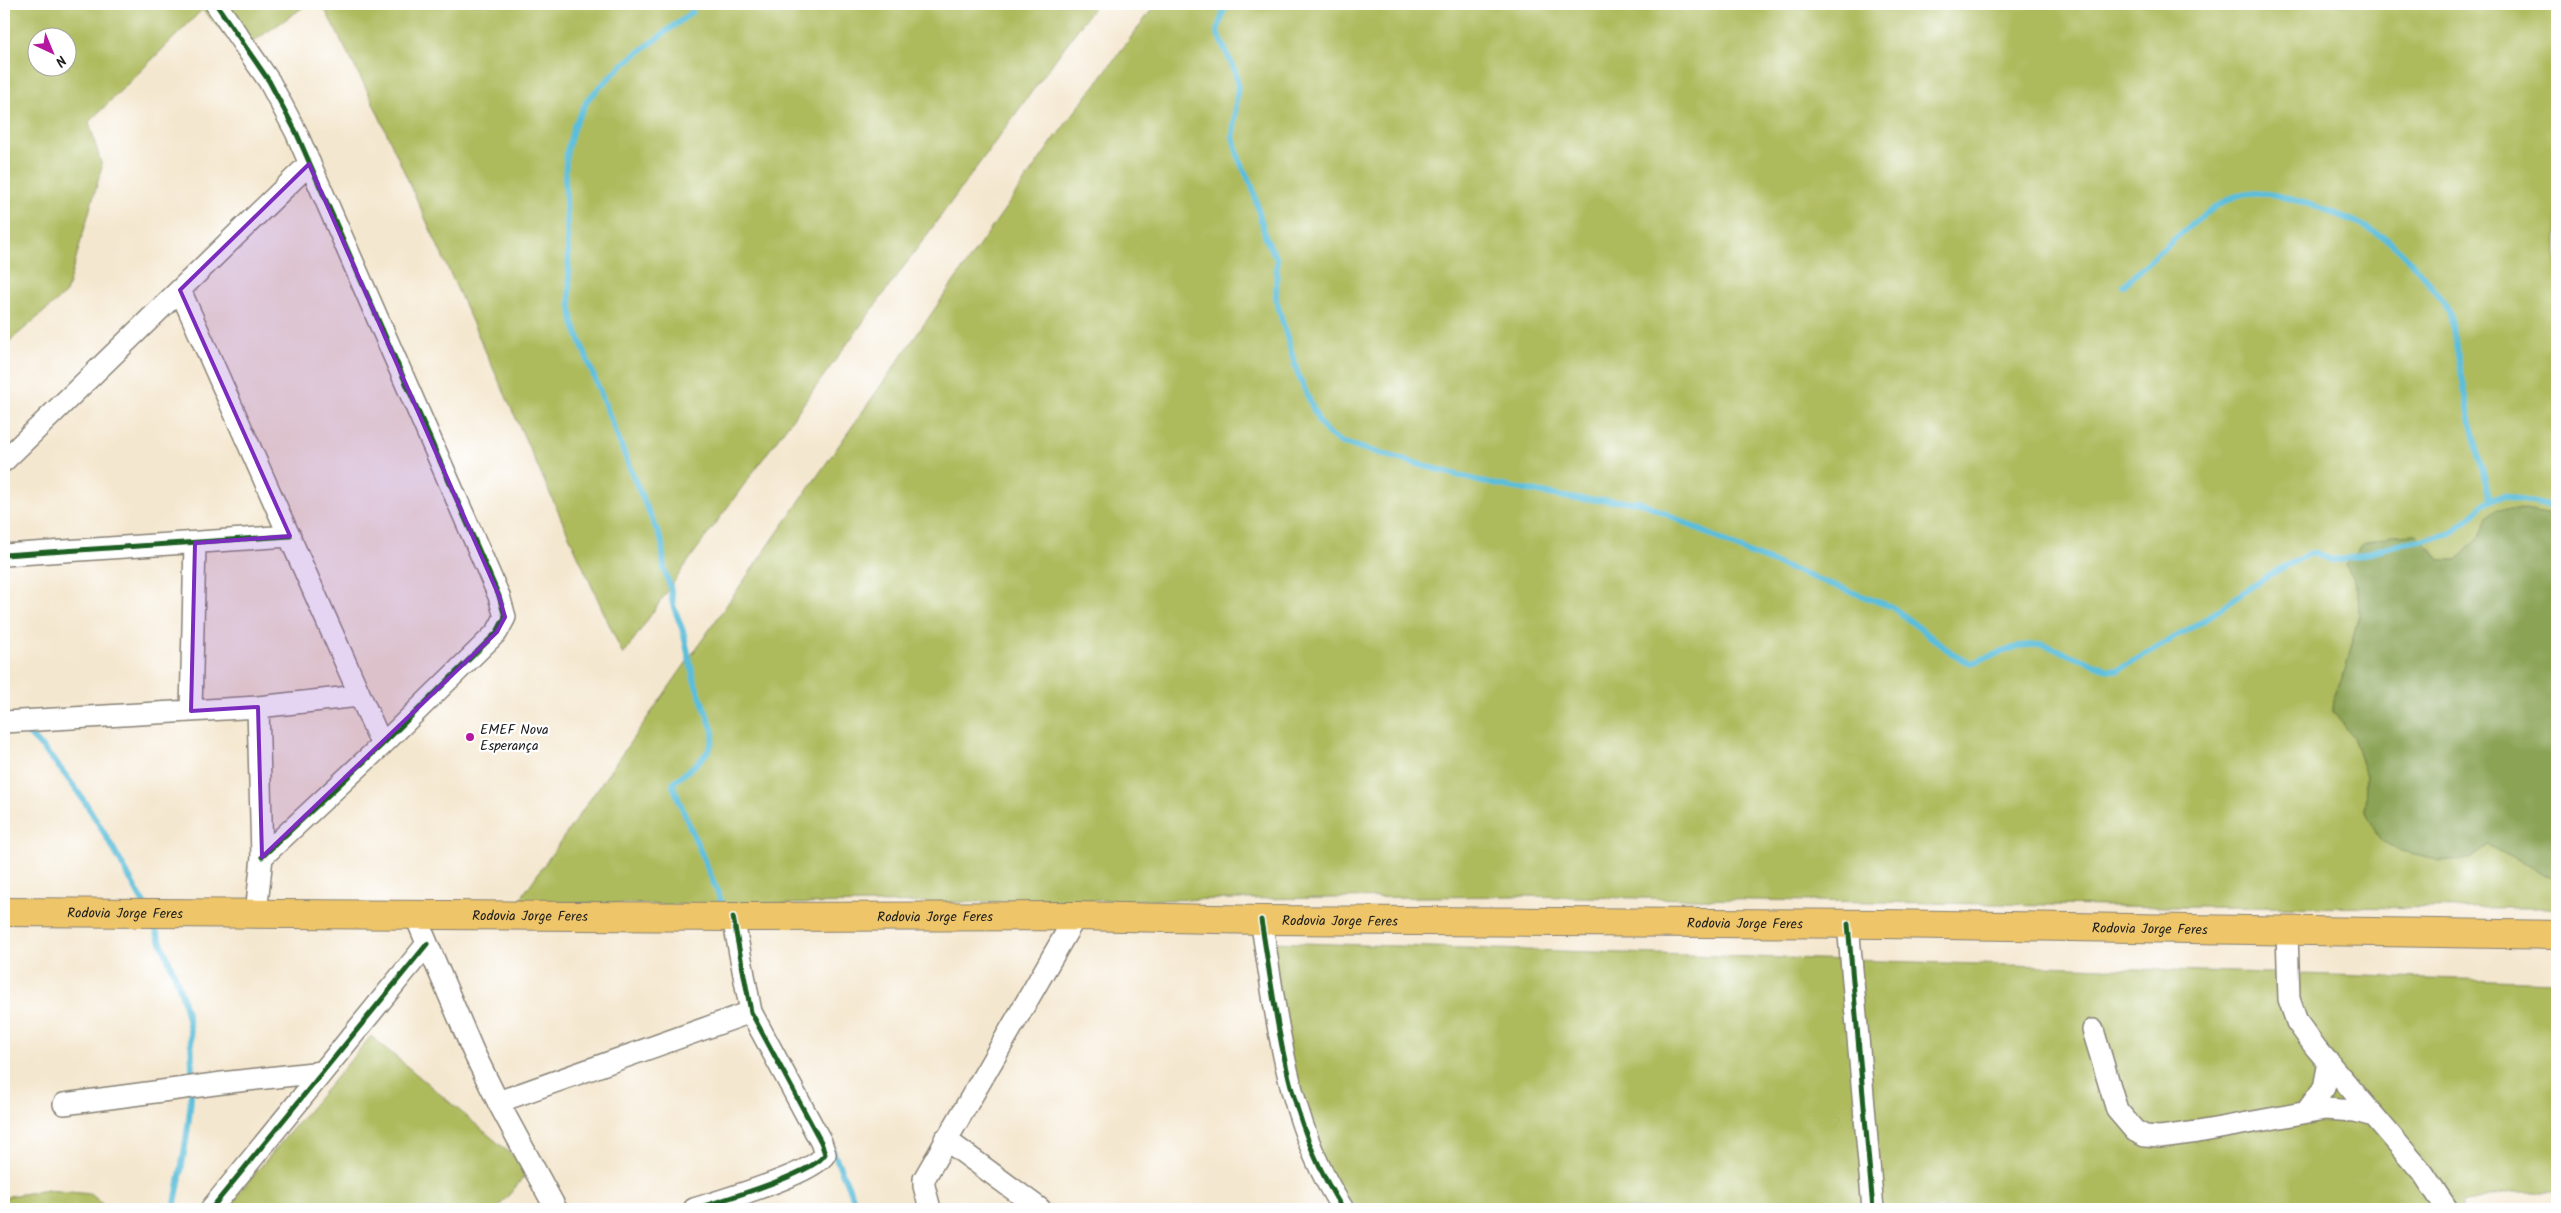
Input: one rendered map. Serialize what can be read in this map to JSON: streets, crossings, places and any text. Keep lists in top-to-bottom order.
{
  "streets": {
    "main road": ["Rodovia Jorge Feres"]
  },
  "places": ["EMEF Nova Esperança"],
  "north": "bottom right"
}
